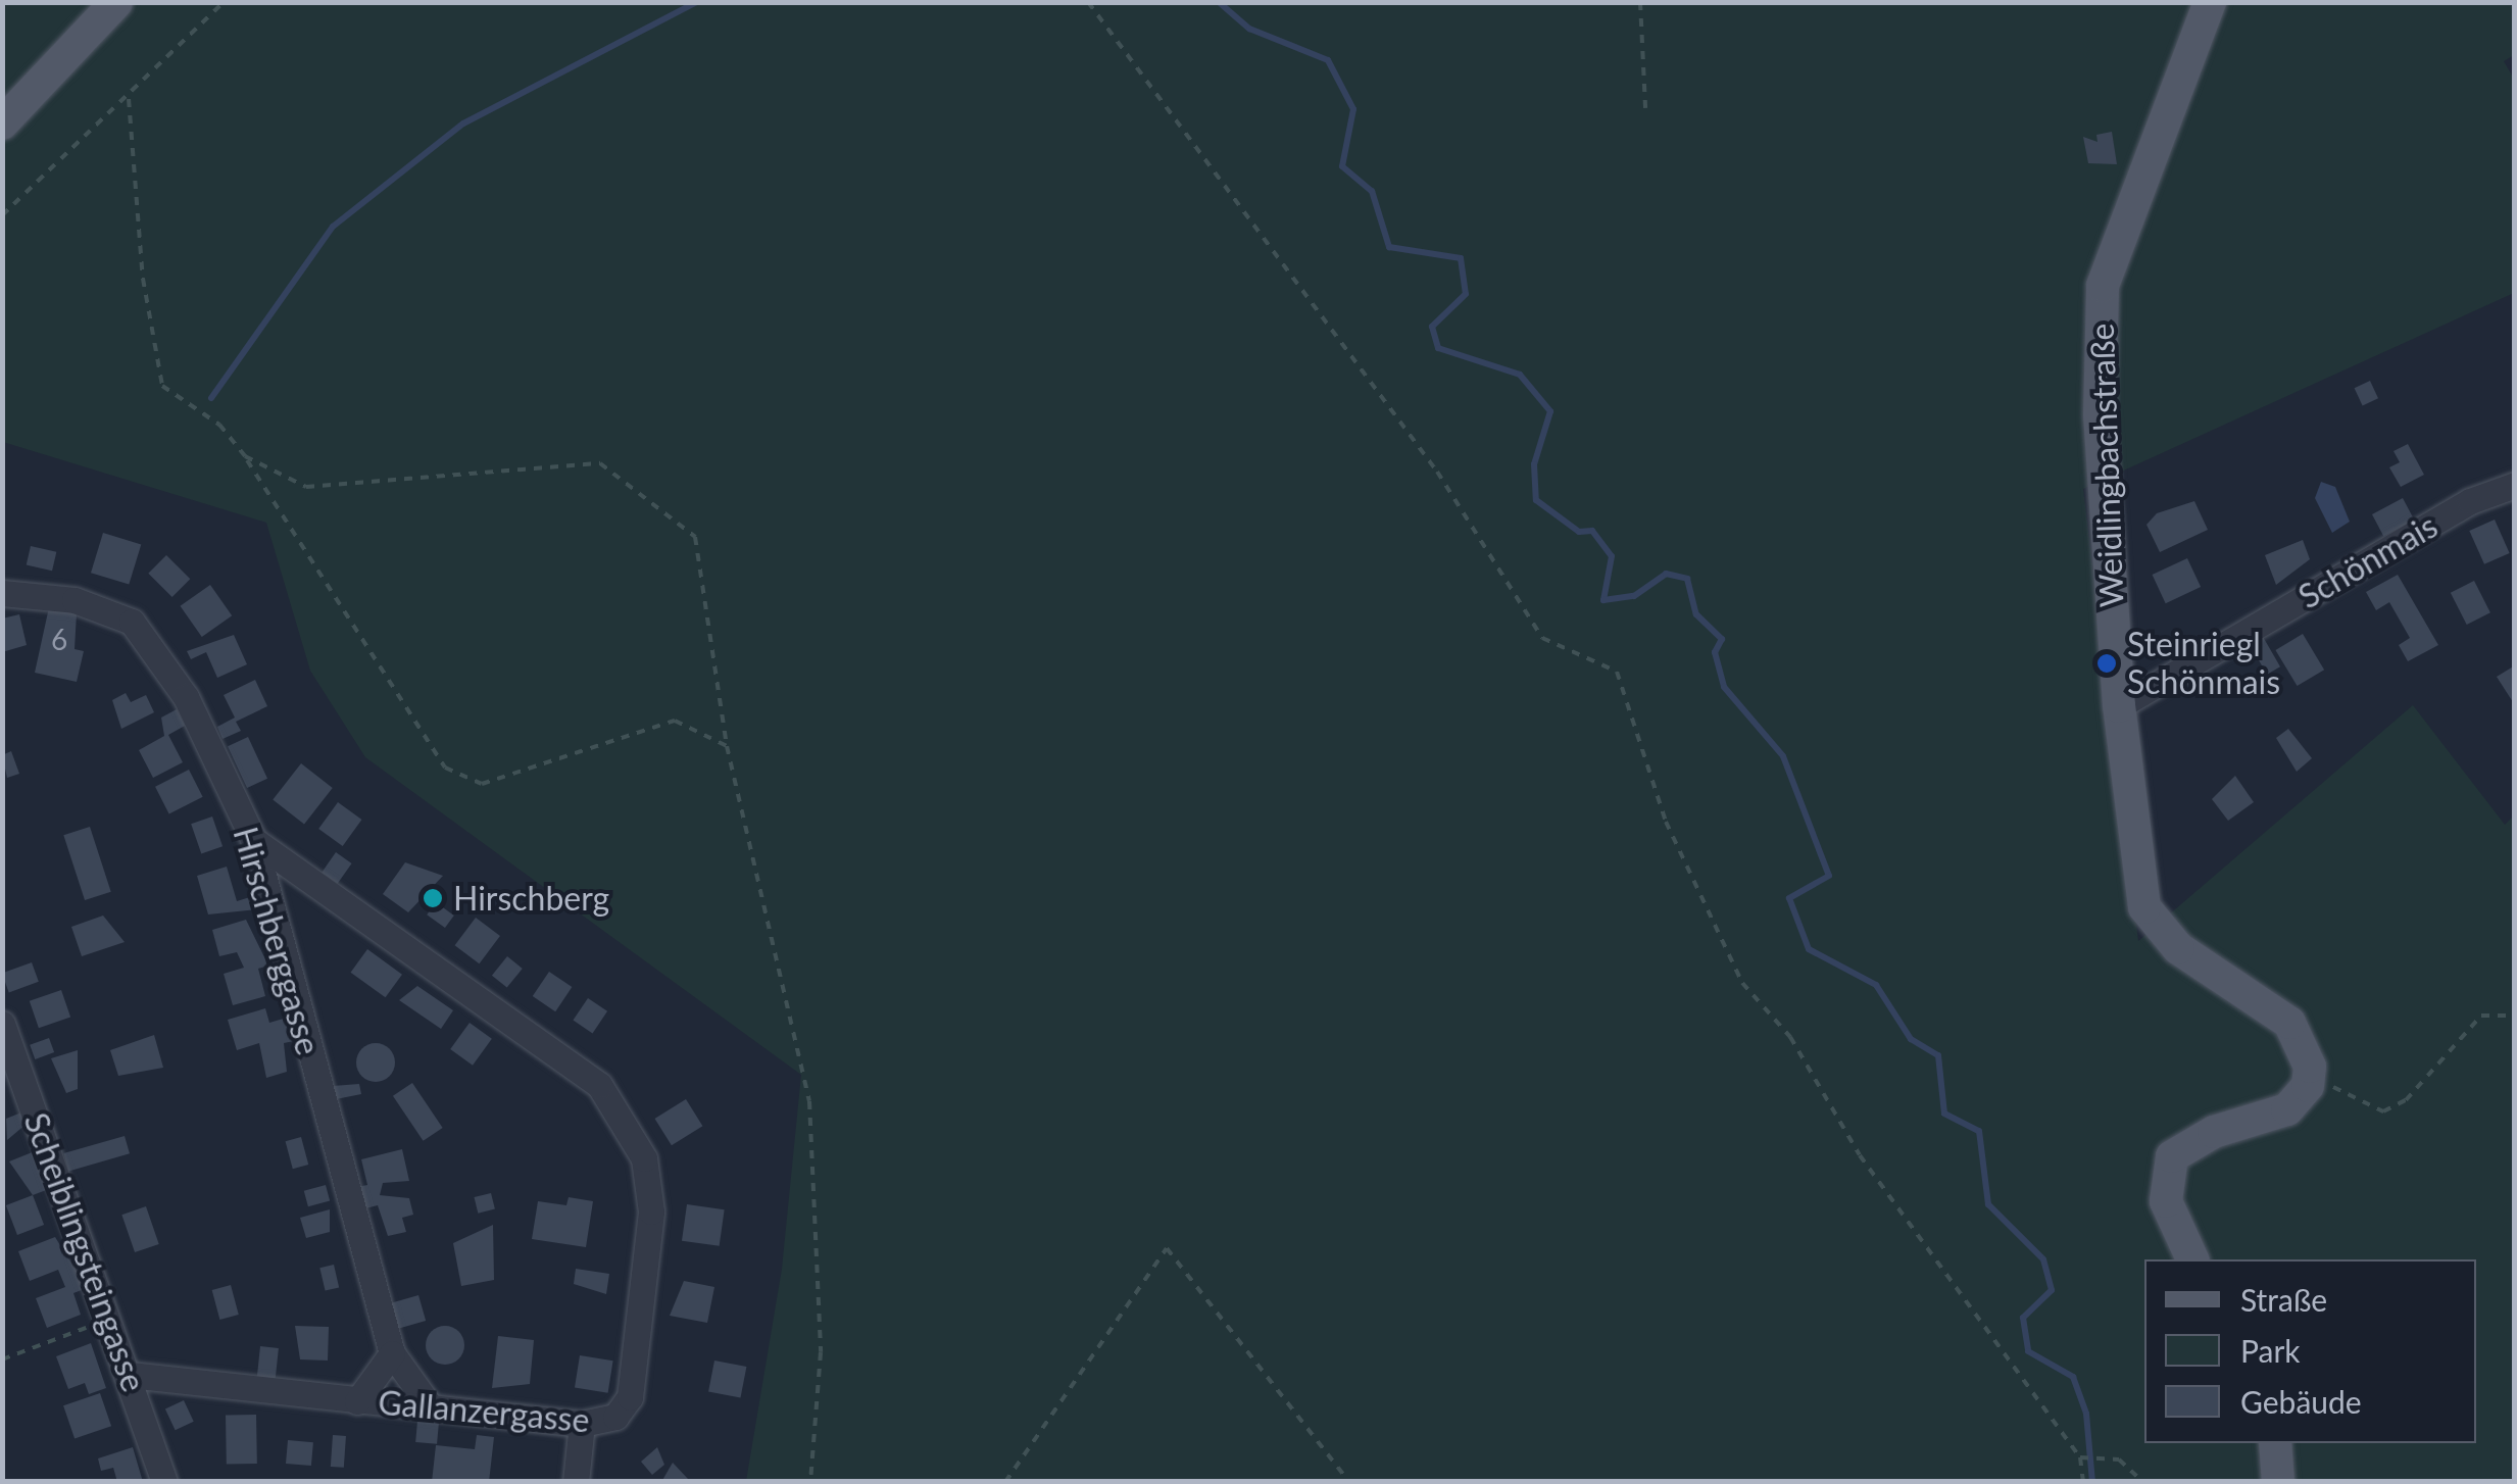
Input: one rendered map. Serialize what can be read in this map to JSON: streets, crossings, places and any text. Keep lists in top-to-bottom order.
{
  "streets": {
    "main road": ["Weidlingbachstraße"],
    "street": [
      "Schönmais",
      "Hirschberggasse",
      "Scheiblingsteingasse",
      "Gallanzergasse"
    ]
  },
  "crossings": [
    ["Weidlingbachstraße", "Schönmais"],
    ["Hirschberggasse", "Gallanzergasse"],
    ["Scheiblingsteingasse", "Gallanzergasse"]
  ],
  "places": ["Steinriegl Schönmais", "Hirschberg"],
  "house_numbers": ["6"],
  "legend": ["Straße", "Park", "Gebäude"]
}
